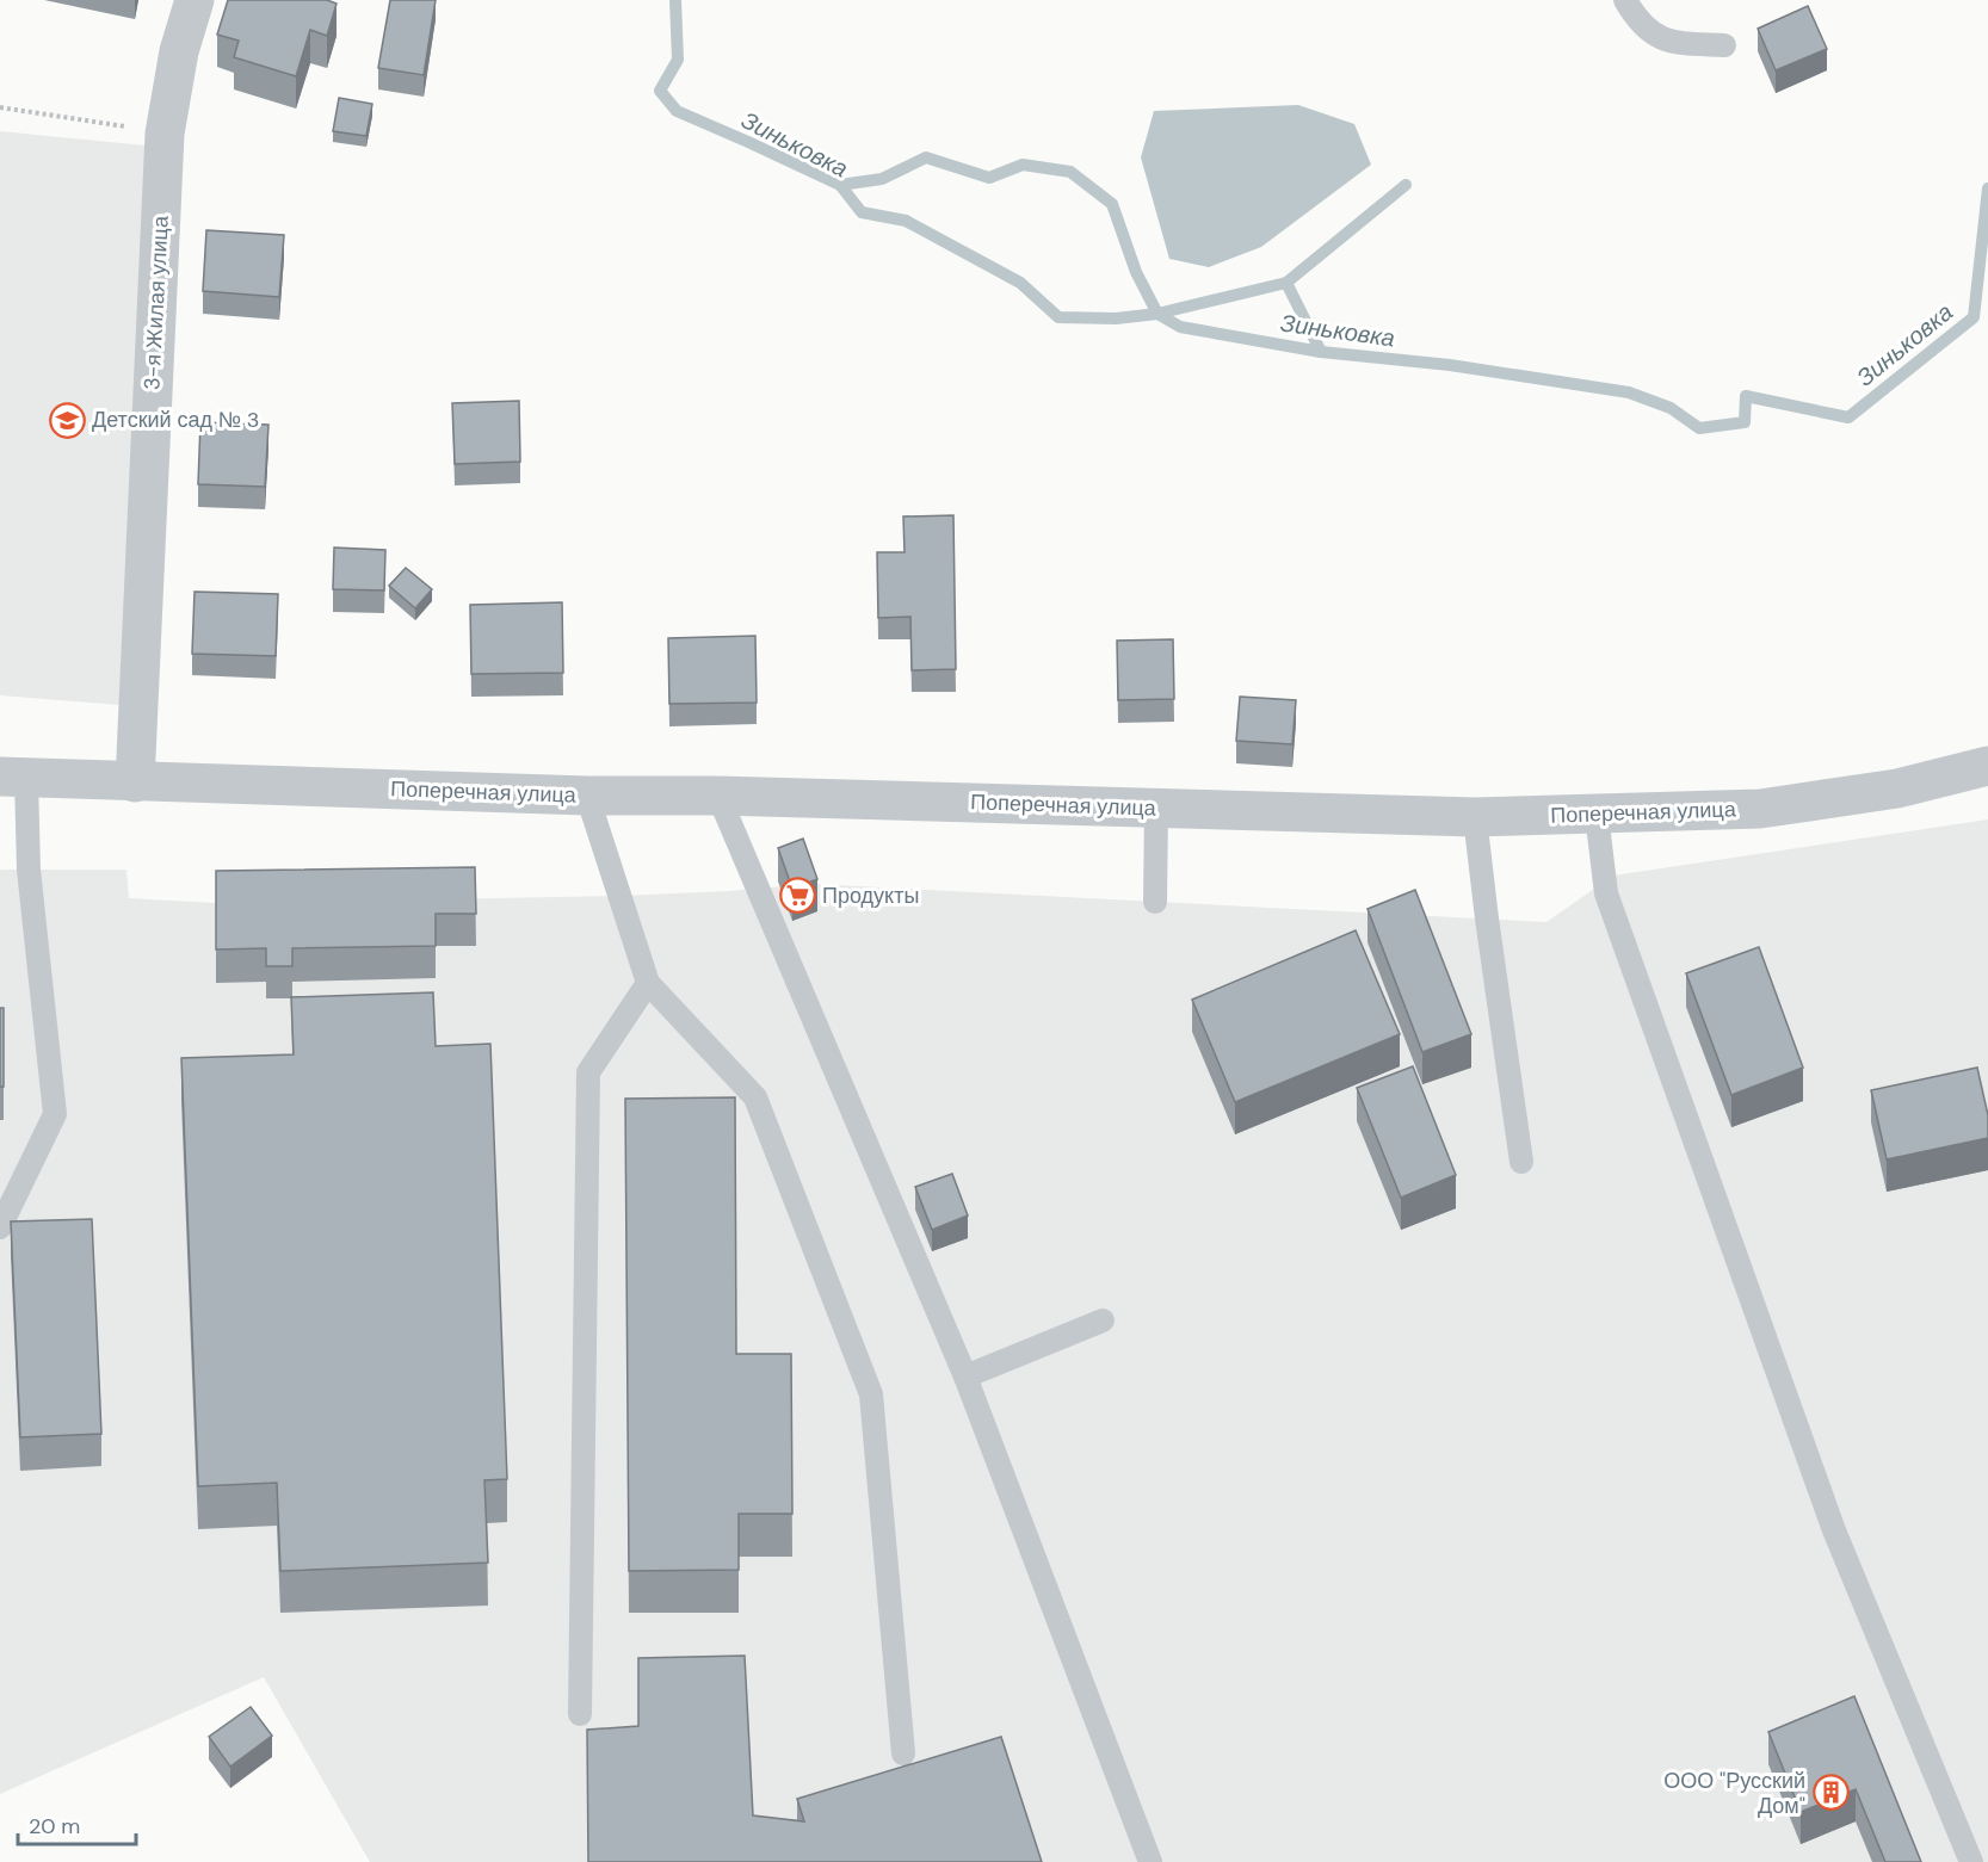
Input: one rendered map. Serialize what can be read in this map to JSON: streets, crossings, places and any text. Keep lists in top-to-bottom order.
{
  "streets": {
    "street": ["3-я Жилая улица", "Поперечная улица"]
  },
  "crossings": [
    ["3-я Жилая улица", "Поперечная улица"]
  ],
  "water": ["Зиньковка"],
  "places": {
    "school or university": ["Детский сад № 3"],
    "supermarket": ["Продукты"],
    "building": ["ООО \"Русский Дом\""]
  },
  "scale_bar": "20 m"
}
